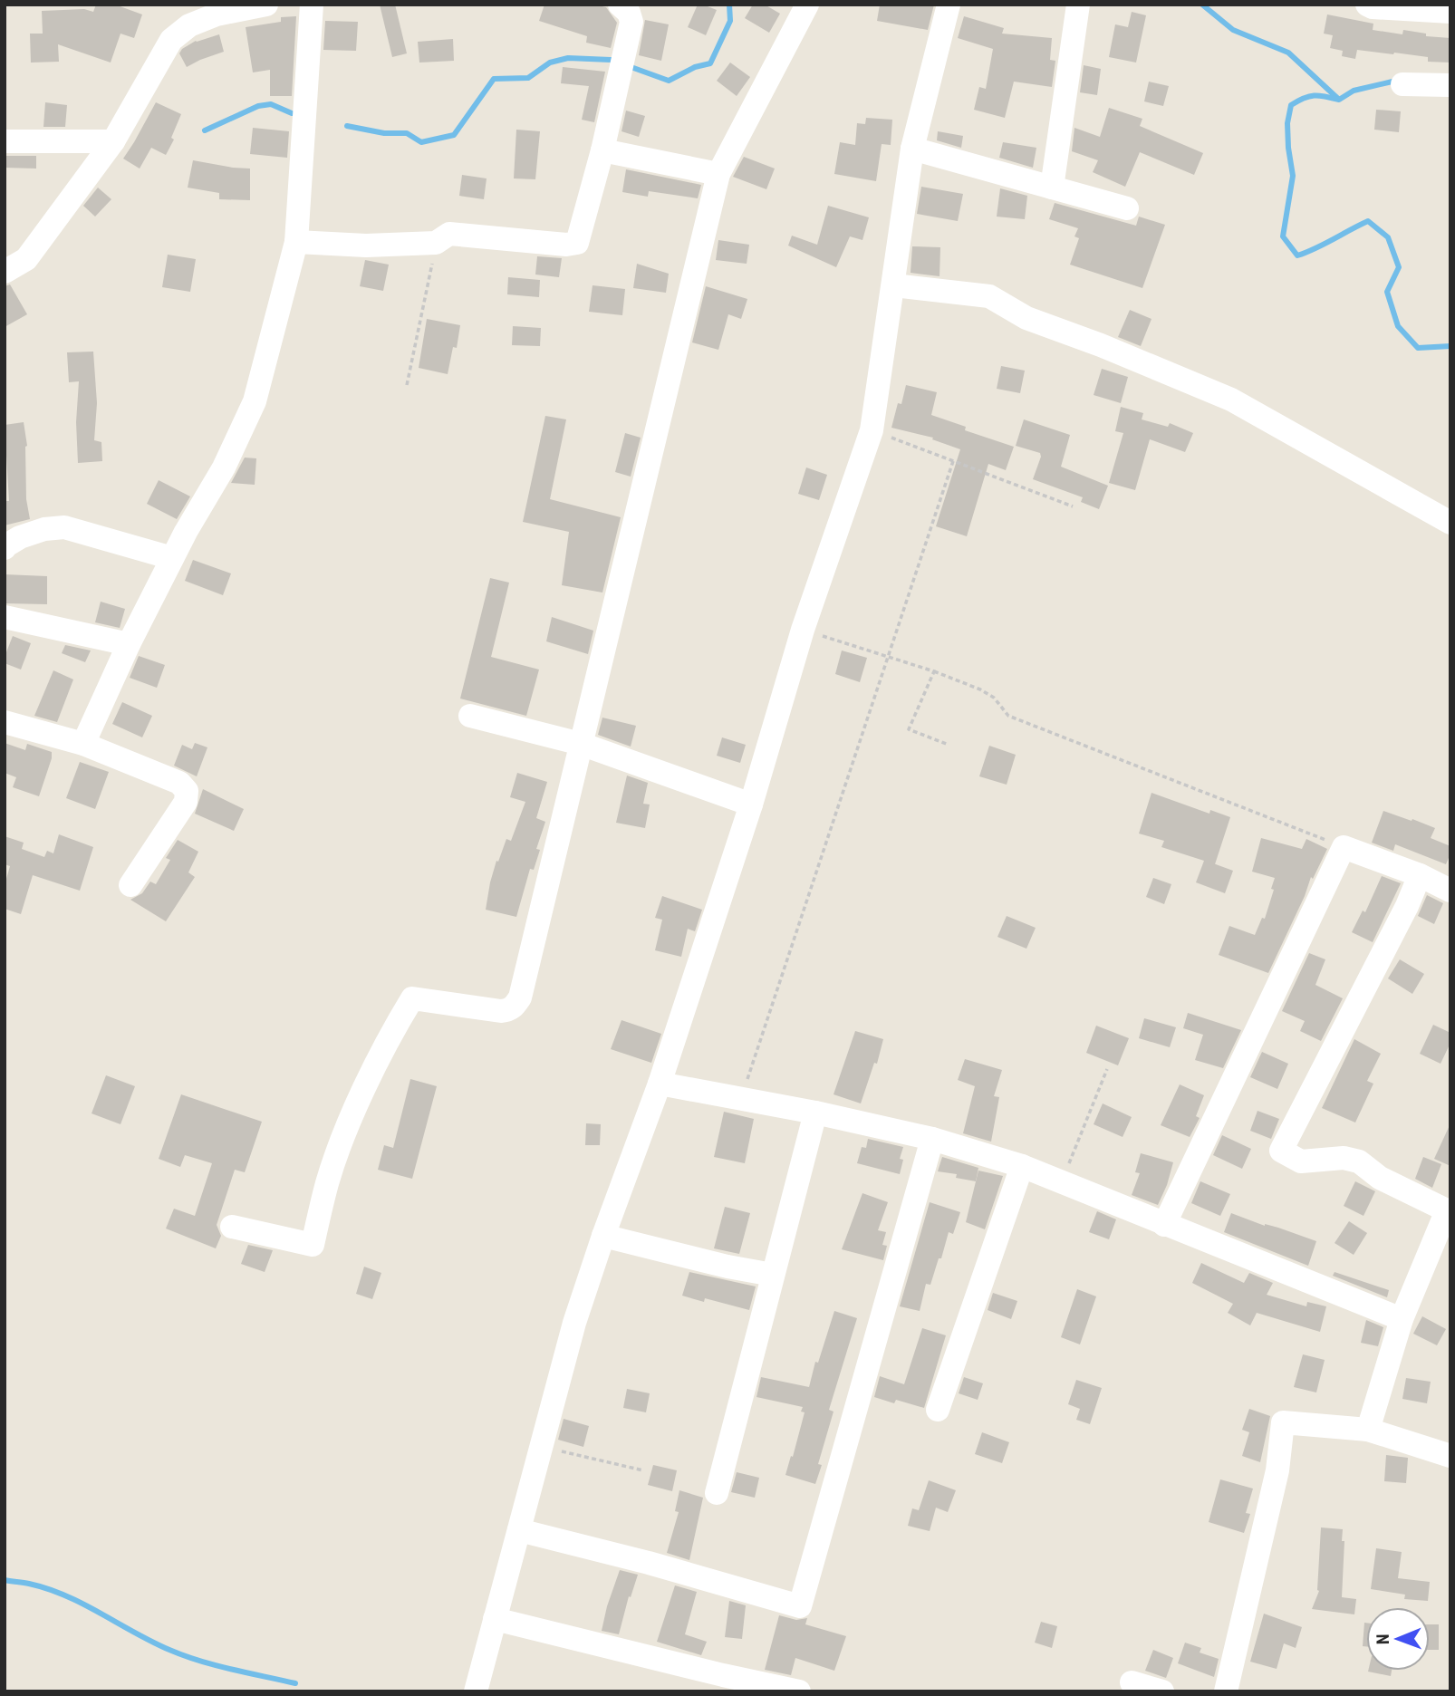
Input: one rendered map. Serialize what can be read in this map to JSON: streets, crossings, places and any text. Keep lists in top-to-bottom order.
{
  "north": "left"
}
